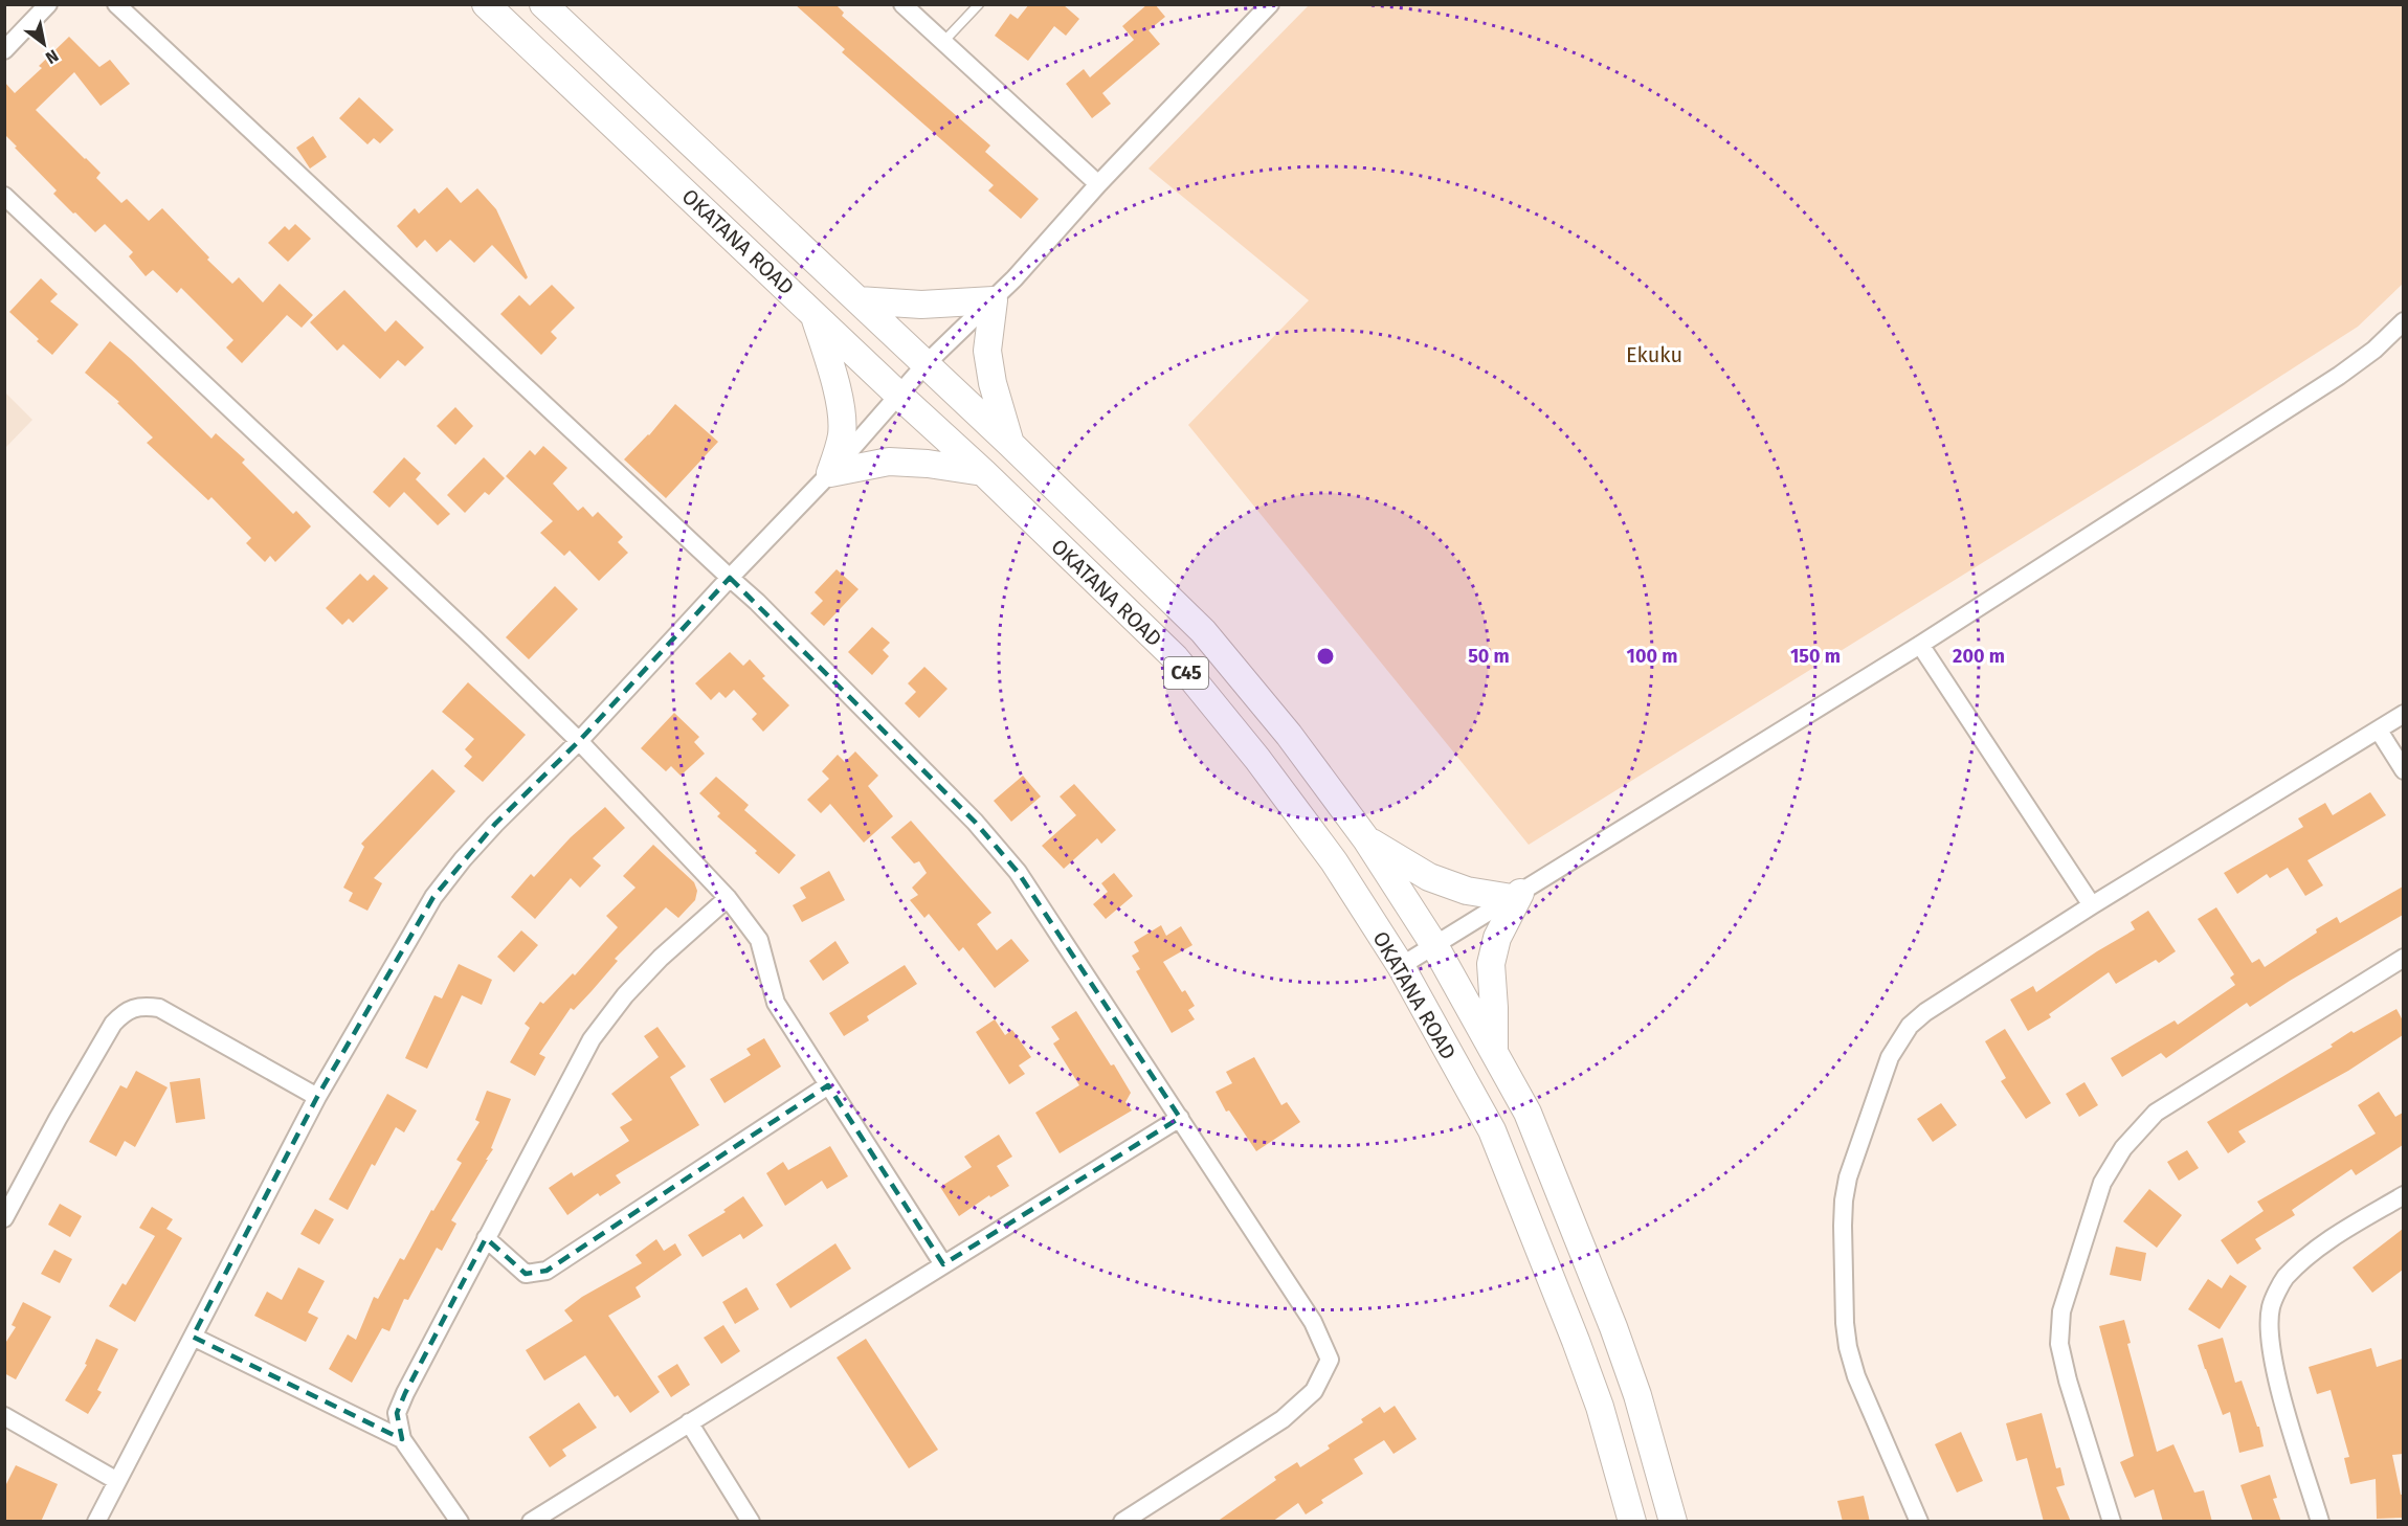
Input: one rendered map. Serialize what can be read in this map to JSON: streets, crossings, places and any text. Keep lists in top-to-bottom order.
{
  "streets": {
    "main road": ["OKATANA ROAD", "C45"]
  },
  "parks": ["Ekuku"],
  "north": "bottom right",
  "rings": [
    "50 m",
    "100 m",
    "150 m",
    "200 m"
  ]
}
